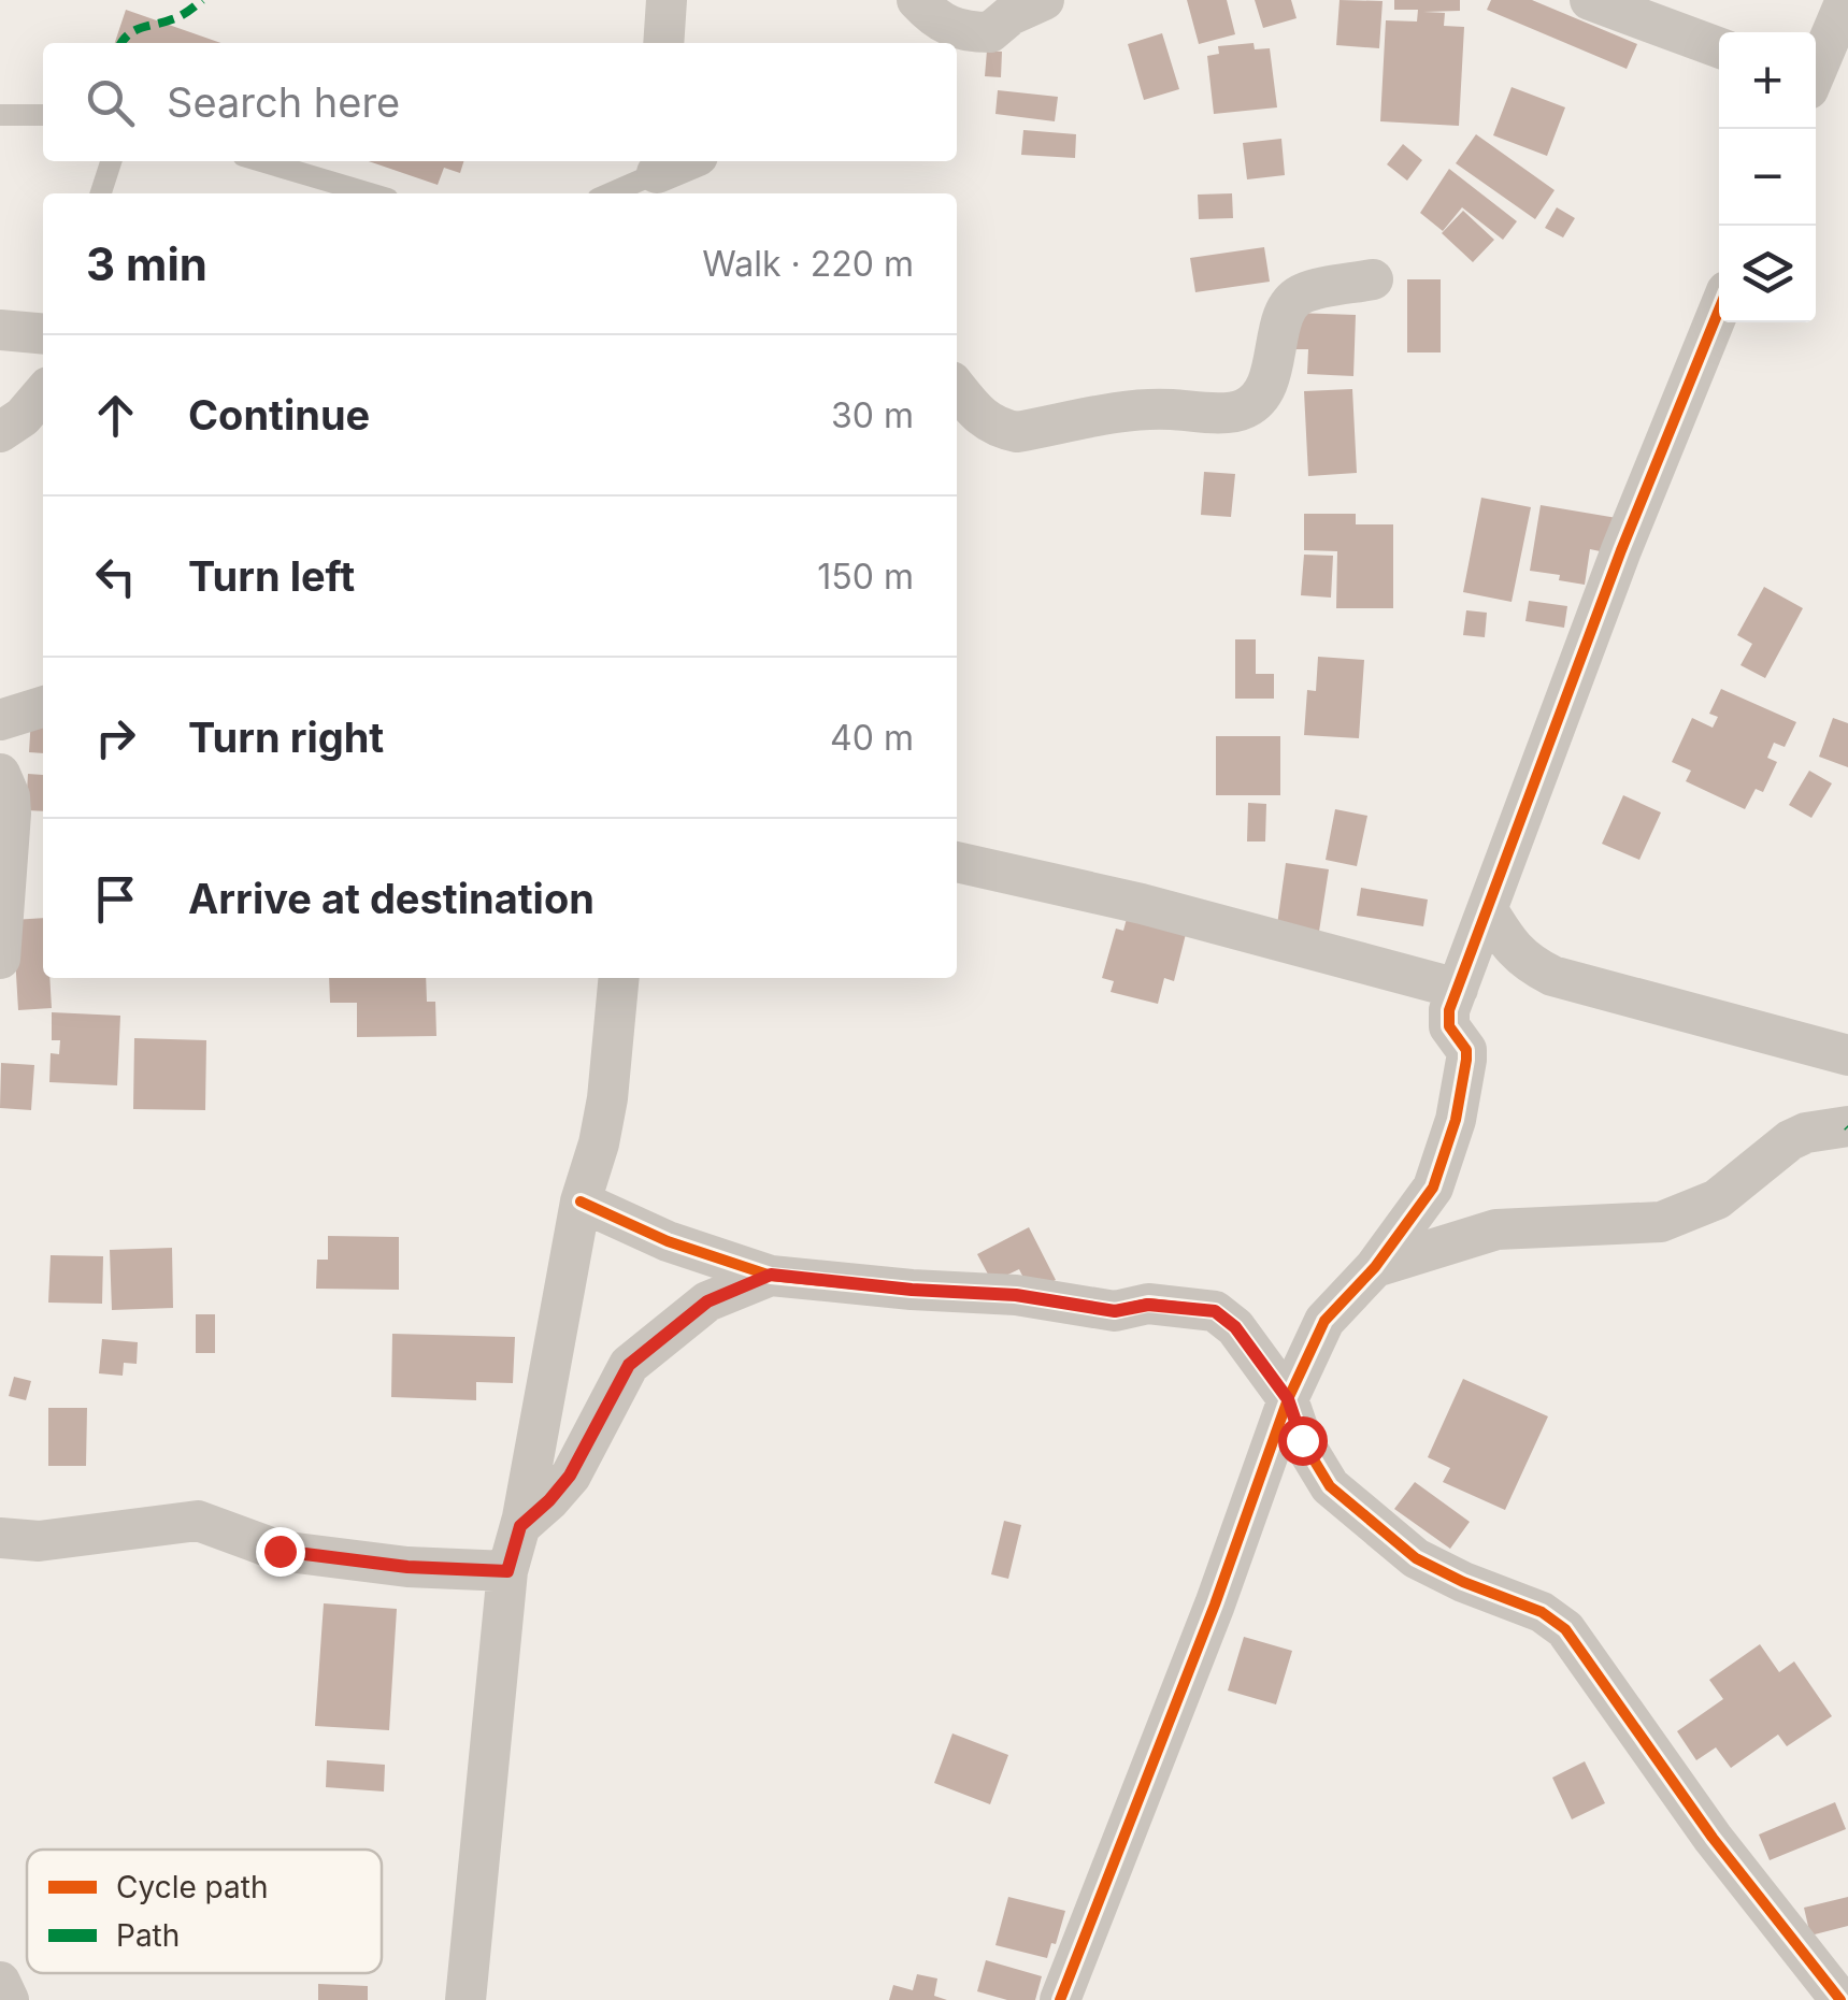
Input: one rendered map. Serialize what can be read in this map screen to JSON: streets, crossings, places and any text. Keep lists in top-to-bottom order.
{
  "legend": ["Cycle path", "Path"],
  "page": {
    "map_buttons": ["+", "−"],
    "search": "Search here",
    "heading": ["3 min", "Walk · 220 m"],
    "list": [
      ["Continue", "30 m"],
      ["Turn left", "150 m"],
      ["Turn right", "40 m"],
      "Arrive at destination"
    ]
  }
}
